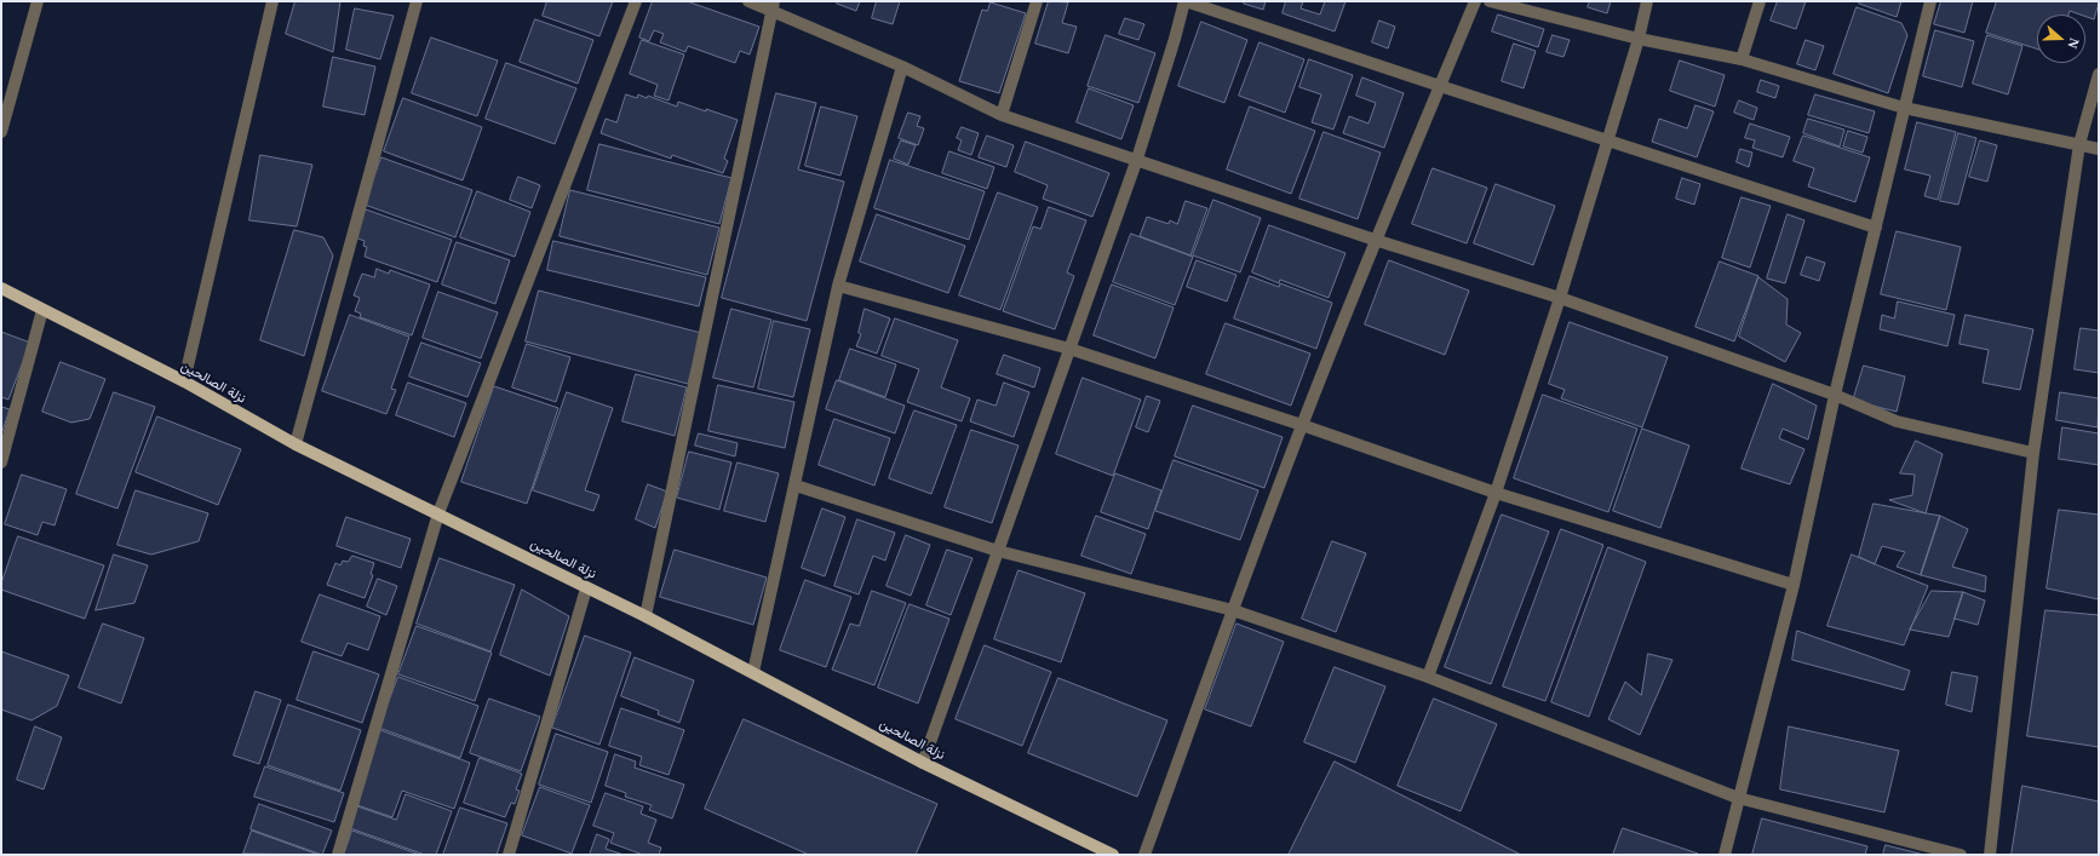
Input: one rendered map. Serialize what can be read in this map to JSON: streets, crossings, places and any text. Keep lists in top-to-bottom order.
{
  "streets": {
    "main road": ["نزلة الصالحين"]
  },
  "north": "right"
}
